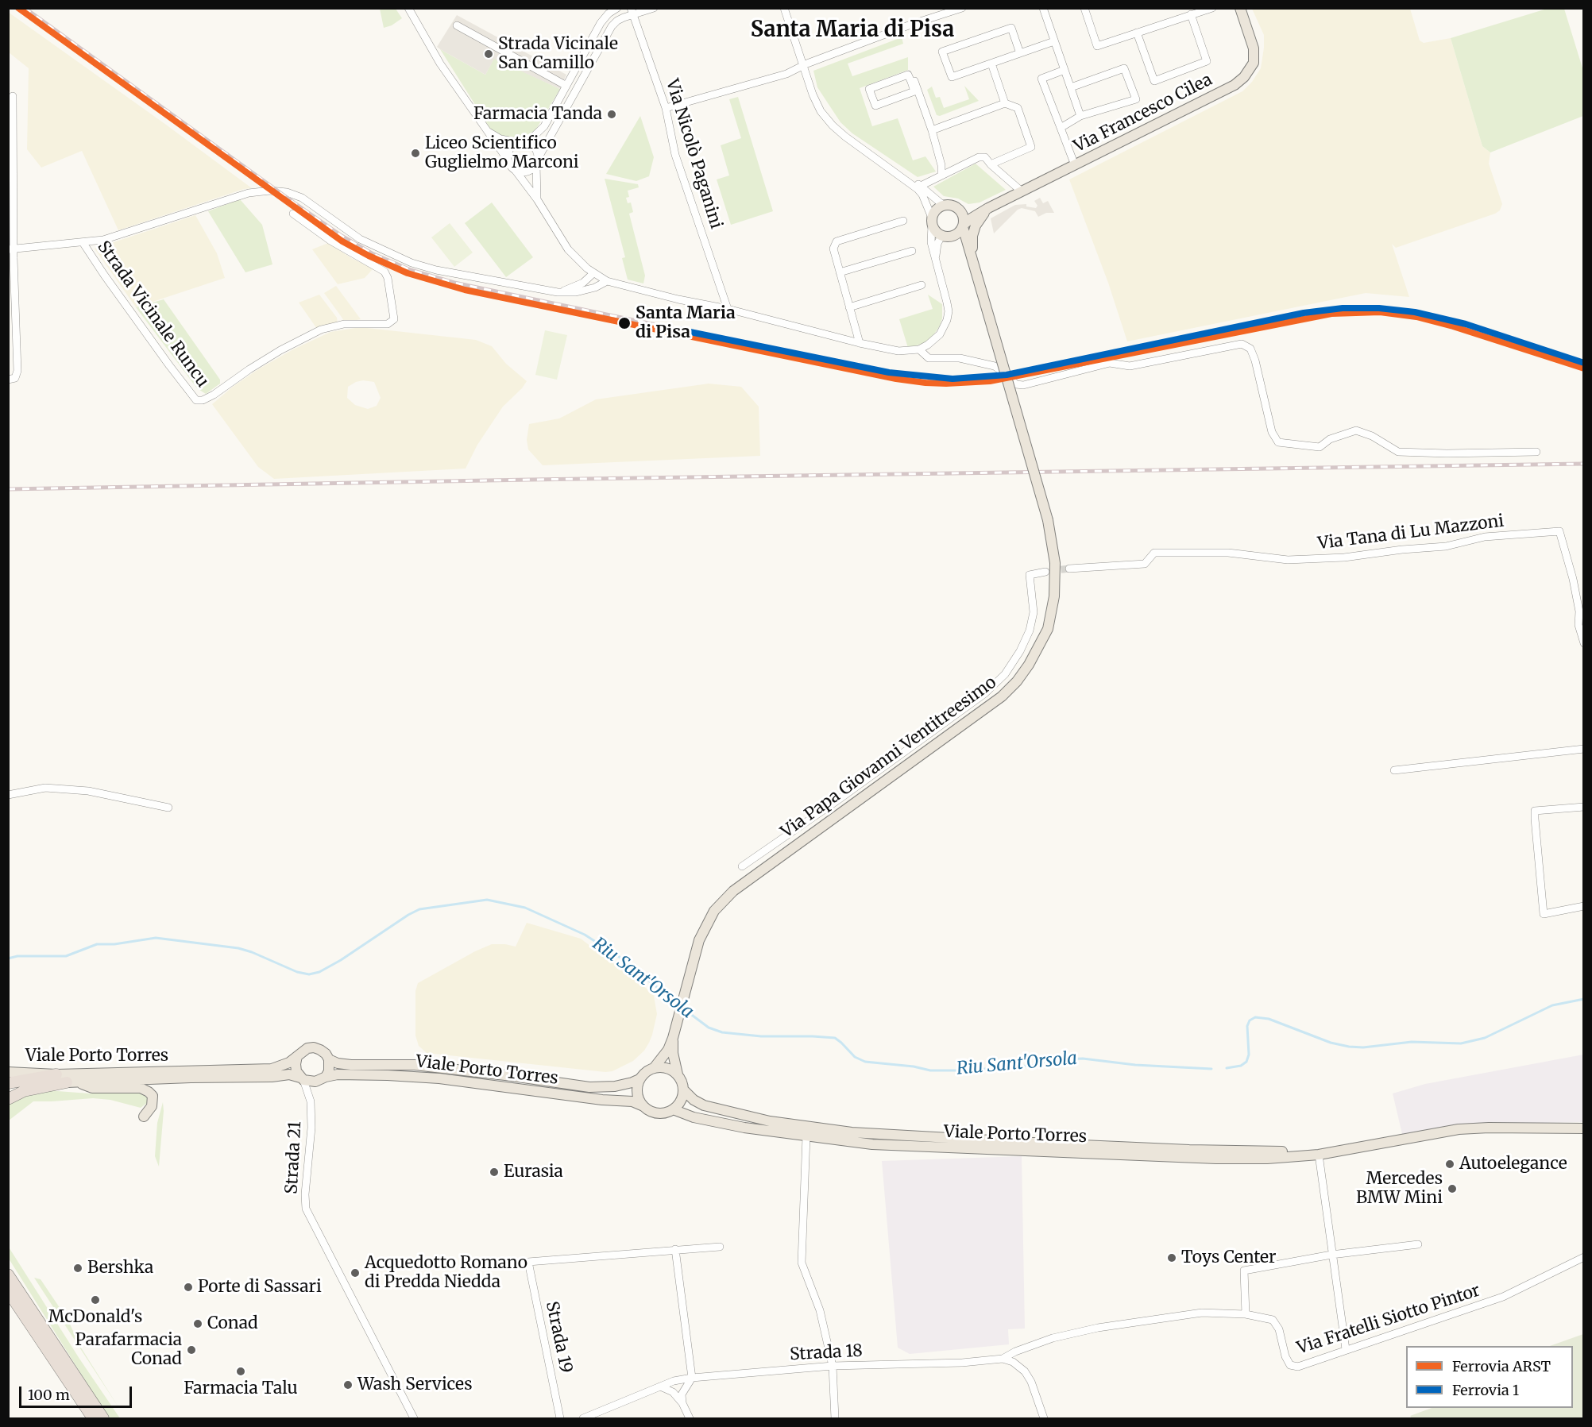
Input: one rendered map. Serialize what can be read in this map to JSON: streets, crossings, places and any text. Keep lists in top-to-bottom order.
{
  "streets": {
    "main road": ["Via Francesco Cilea", "Via Papa Giovanni Ventitreesimo", "Viale Porto Torres"],
    "street": [
      "Via Nicolò Paganini",
      "Strada Vicinale Runcu",
      "Via Tana di Lu Mazzoni",
      "Strada 21",
      "Via Fratelli Siotto Pintor",
      "Strada 19",
      "Strada 18"
    ]
  },
  "crossings": [
    ["Via Francesco Cilea", "Via Papa Giovanni Ventitreesimo"],
    ["Via Papa Giovanni Ventitreesimo", "Viale Porto Torres"],
    ["Viale Porto Torres", "Strada 21"],
    ["Via Fratelli Siotto Pintor", "Strada 18"]
  ],
  "districts": ["Santa Maria di Pisa"],
  "water": ["Riu Sant'Orsola"],
  "places": [
    "Strada Vicinale San Camillo",
    "Farmacia Tanda",
    "Liceo Scientifico Guglielmo Marconi",
    "Santa Maria di Pisa",
    "Autoelegance",
    "Eurasia",
    "Mercedes BMW Mini",
    "Toys Center",
    "Bershka",
    "Acquedotto Romano di Predda Niedda",
    "Porte di Sassari",
    "McDonald's",
    "Conad",
    "Parafarmacia Conad",
    "Farmacia Talu",
    "Wash Services"
  ],
  "lines": ["rail line ARST", "rail line 1"],
  "legend": ["Ferrovia ARST", "Ferrovia 1"],
  "scale_bar": "100 m"
}
